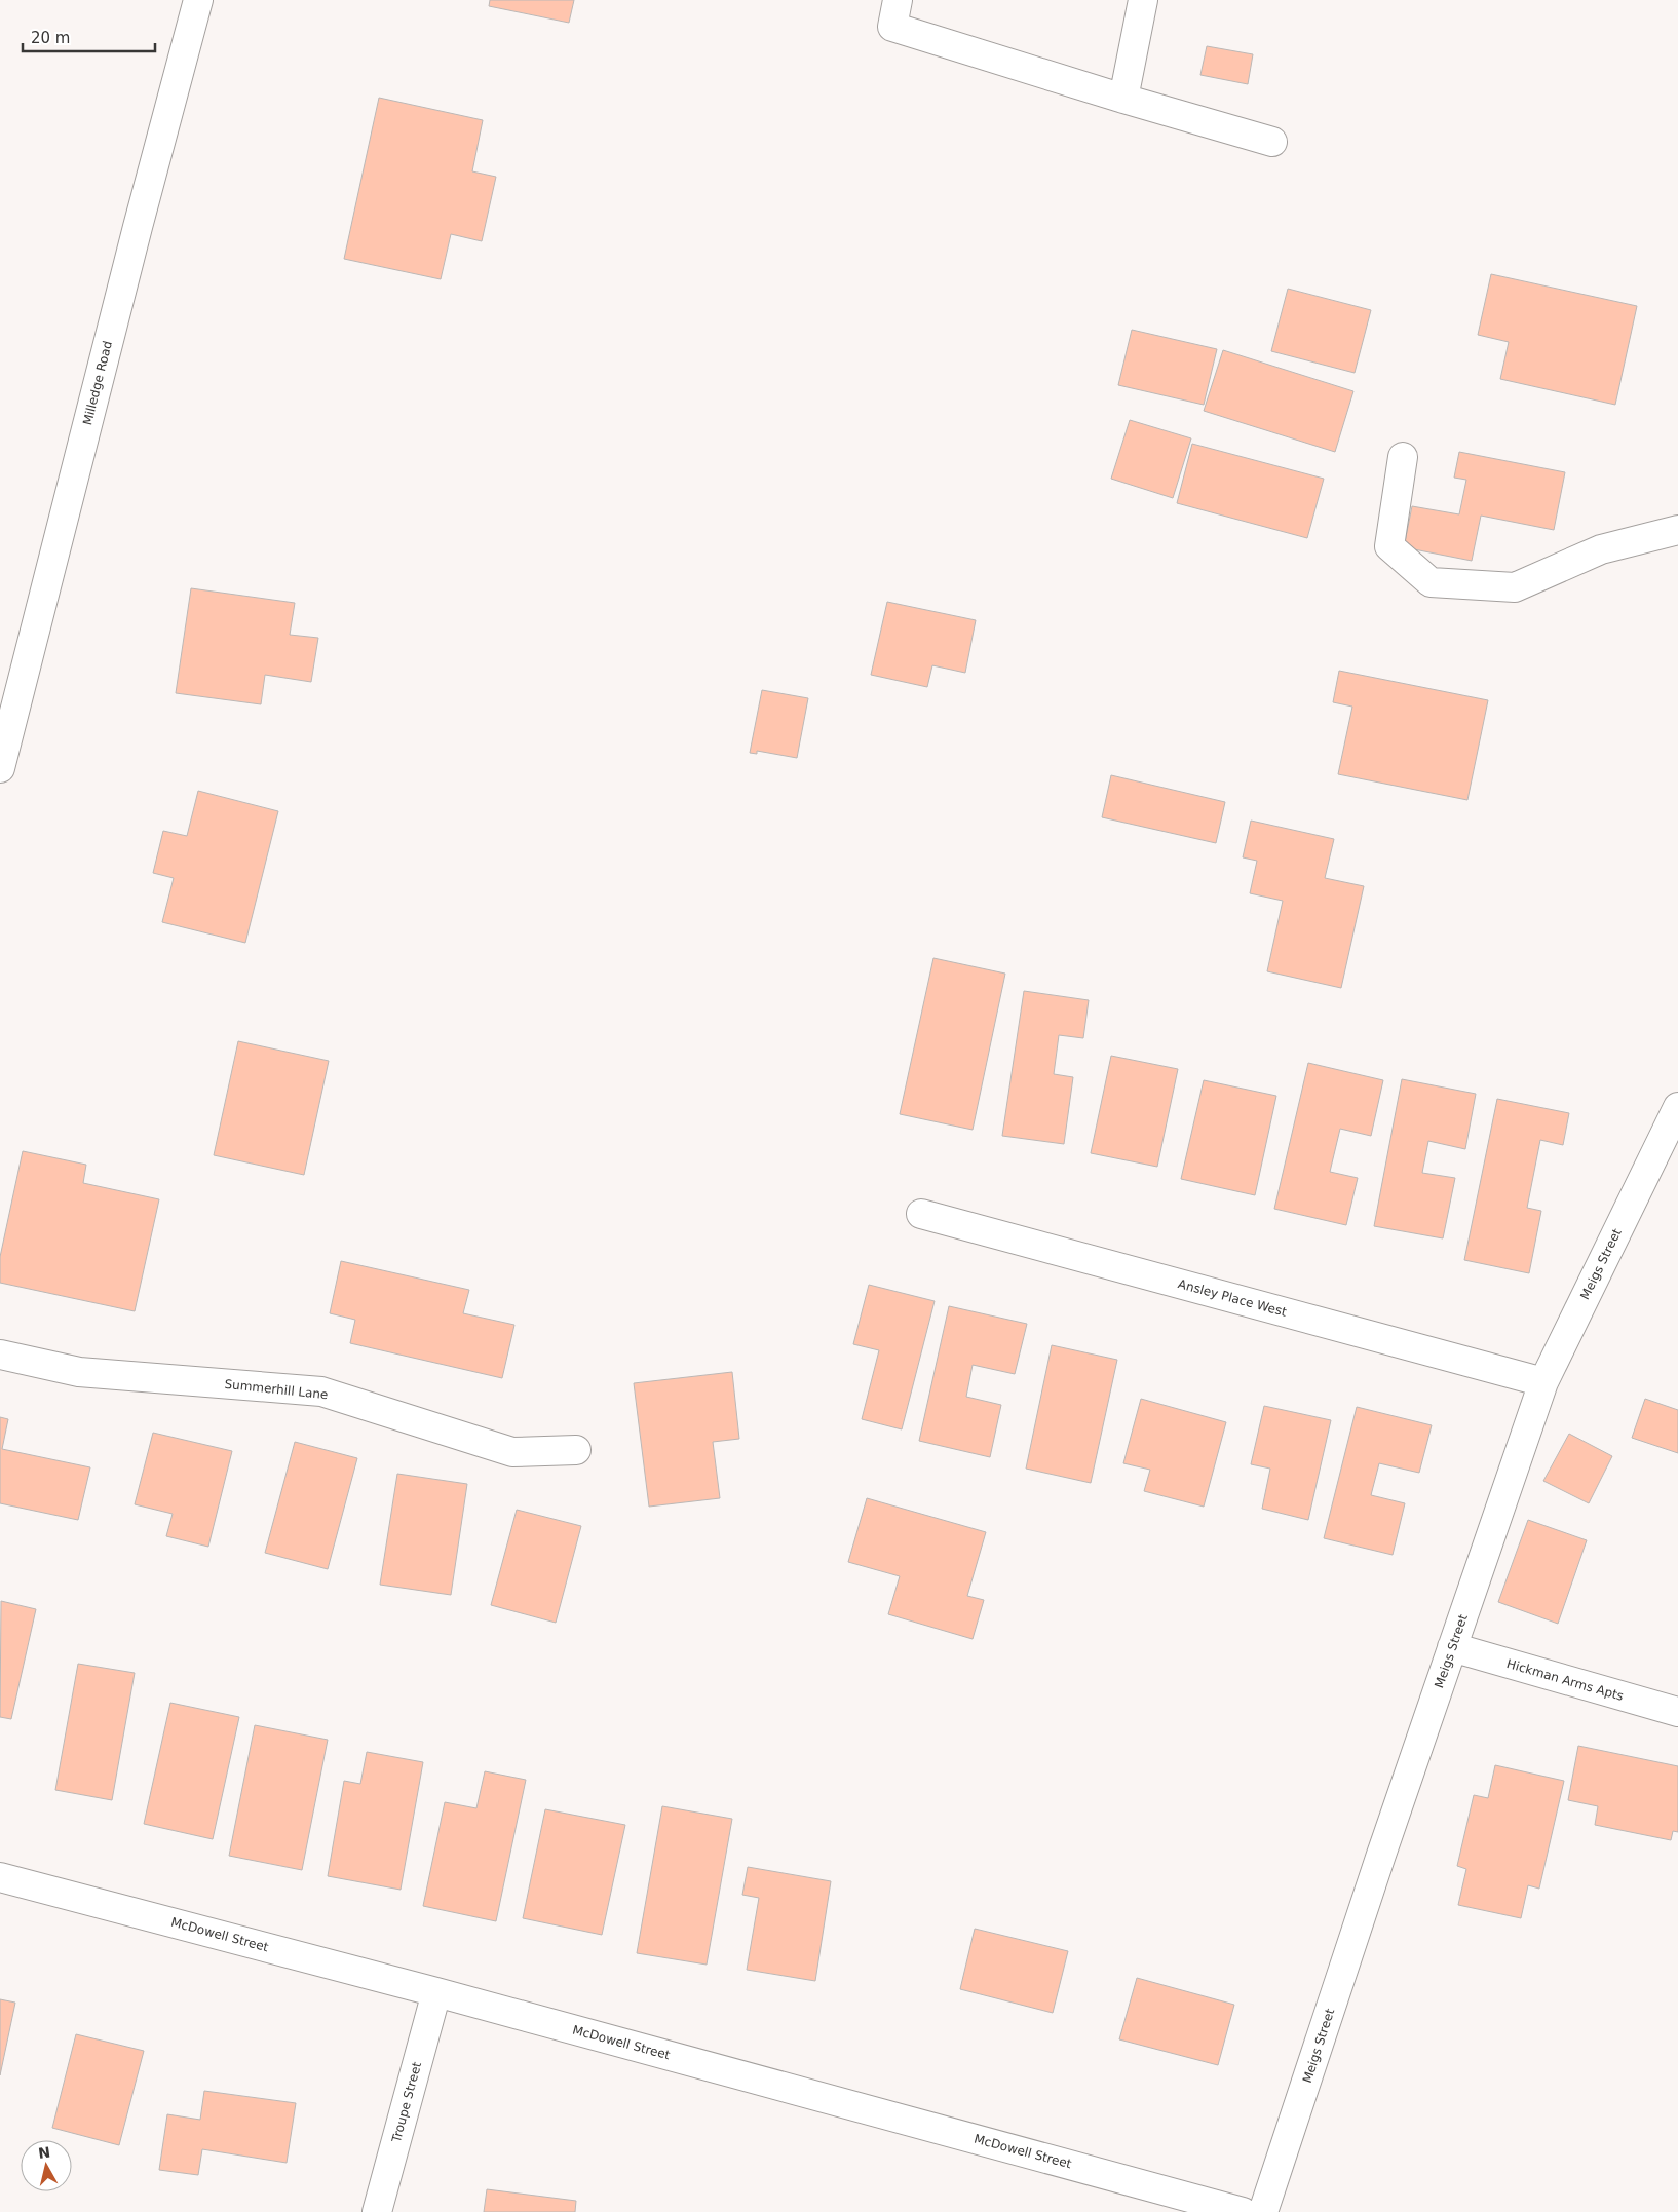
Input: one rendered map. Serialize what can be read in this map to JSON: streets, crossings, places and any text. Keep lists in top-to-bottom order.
{
  "streets": {
    "street": [
      "Milledge Road",
      "Meigs Street",
      "Ansley Place West",
      "Summerhill Lane",
      "Hickman Arms Apts",
      "McDowell Street",
      "Troupe Street"
    ]
  },
  "crossings": [
    ["Meigs Street", "Ansley Place West"],
    ["Meigs Street", "Hickman Arms Apts"],
    ["McDowell Street", "Troupe Street"]
  ],
  "scale_bar": "20 m",
  "north": "top"
}
